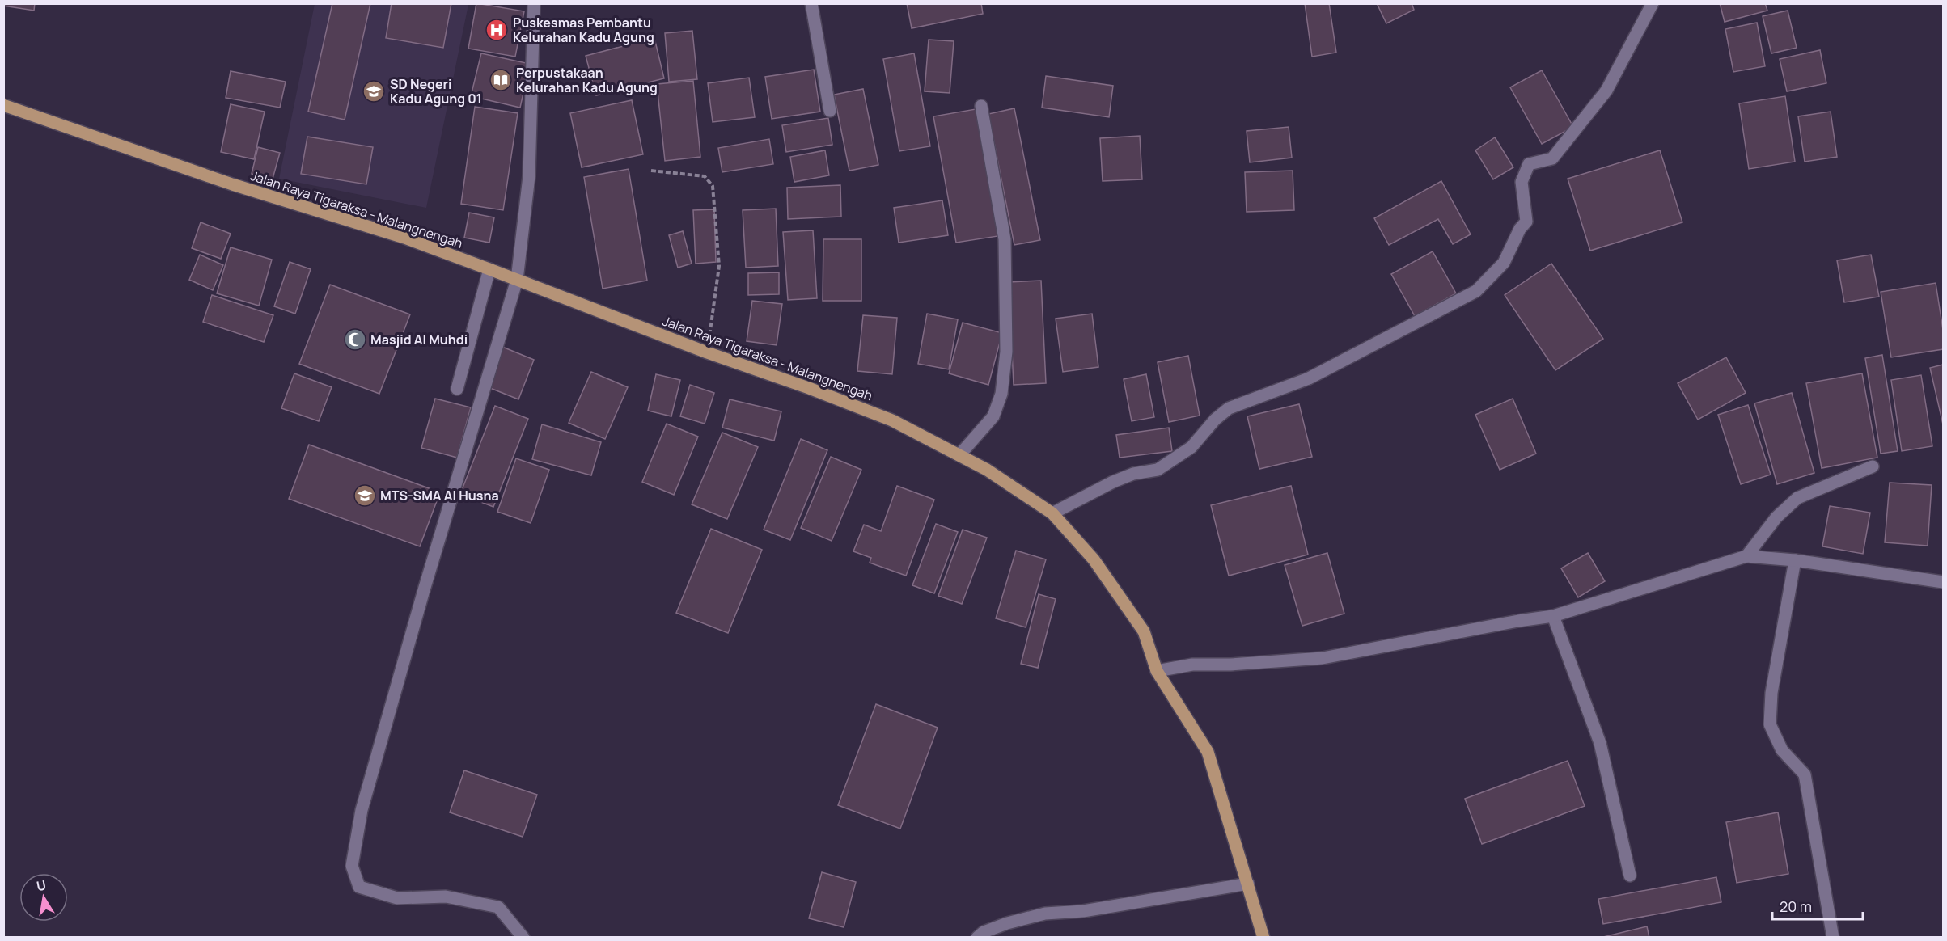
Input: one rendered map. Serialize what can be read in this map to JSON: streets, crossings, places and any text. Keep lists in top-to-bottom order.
{
  "streets": {
    "main road": ["Jalan Raya Tigaraksa - Malangnengah"]
  },
  "places": {
    "hospital": ["Puskesmas Pembantu Kelurahan Kadu Agung"],
    "library": ["Perpustakaan Kelurahan Kadu Agung"],
    "school or university": ["SD Negeri Kadu Agung 01", "MTS-SMA Al Husna"],
    "mosque": ["Masjid Al Muhdi"]
  },
  "scale_bar": "20 m",
  "north": "top"
}
